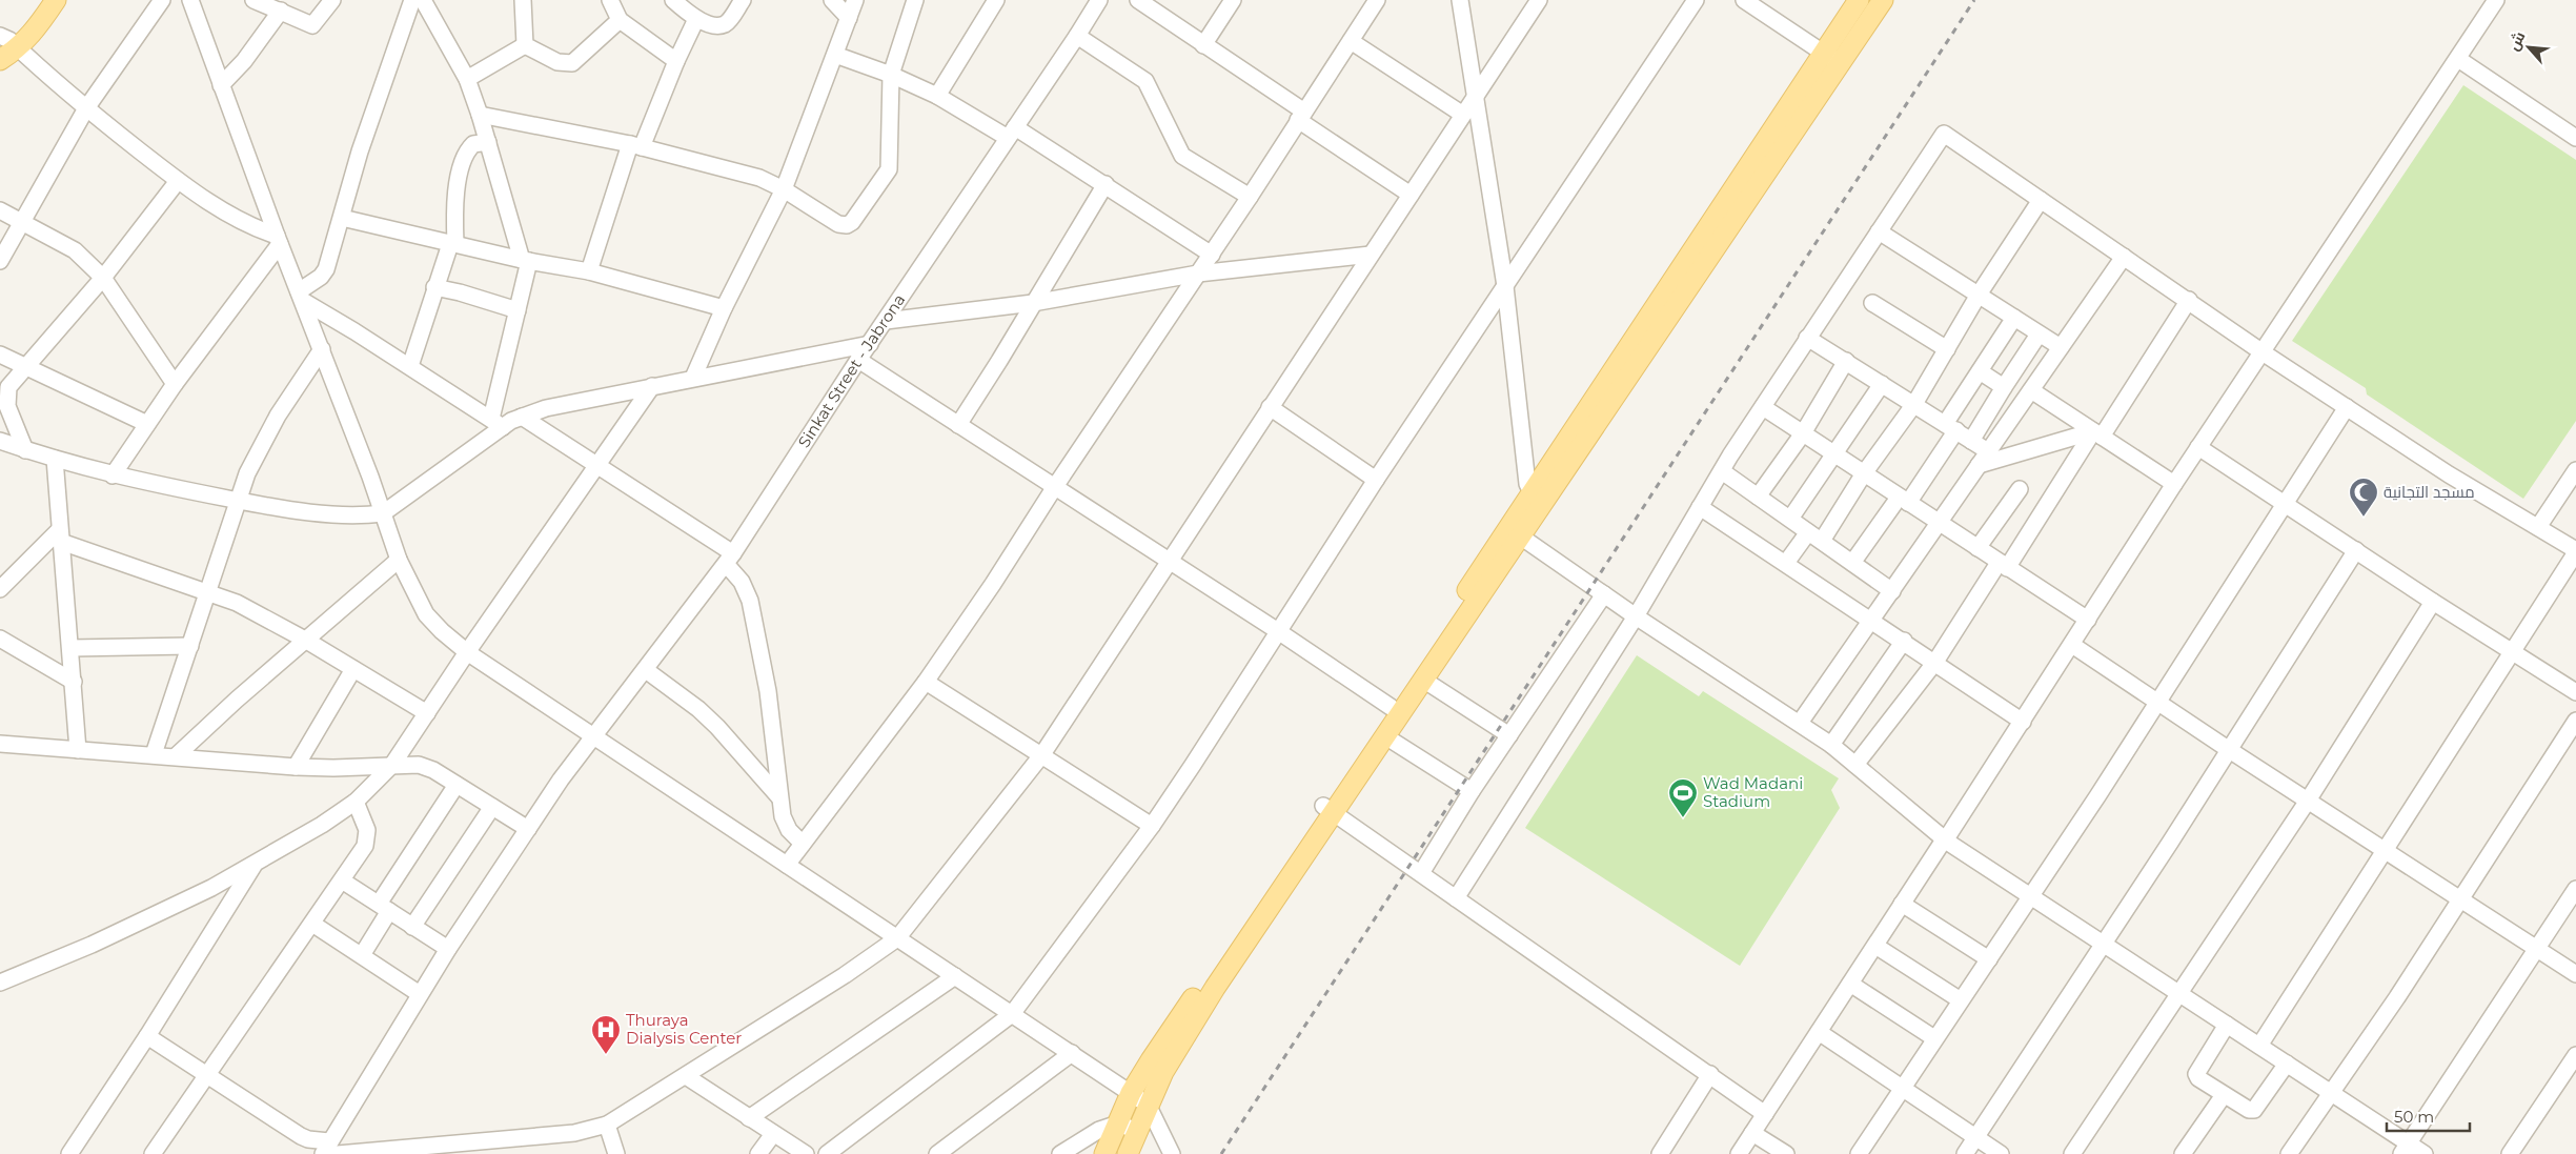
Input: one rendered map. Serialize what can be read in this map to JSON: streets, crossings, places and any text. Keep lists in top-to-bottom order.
{
  "streets": {
    "street": ["Sinkat Street - Jabrona"]
  },
  "places": {
    "mosque": ["مسجد التجانية"],
    "sports": ["Wad Madani Stadium"],
    "hospital": ["Thuraya Dialysis Center"]
  },
  "scale_bar": "50 m",
  "north": "top left"
}
